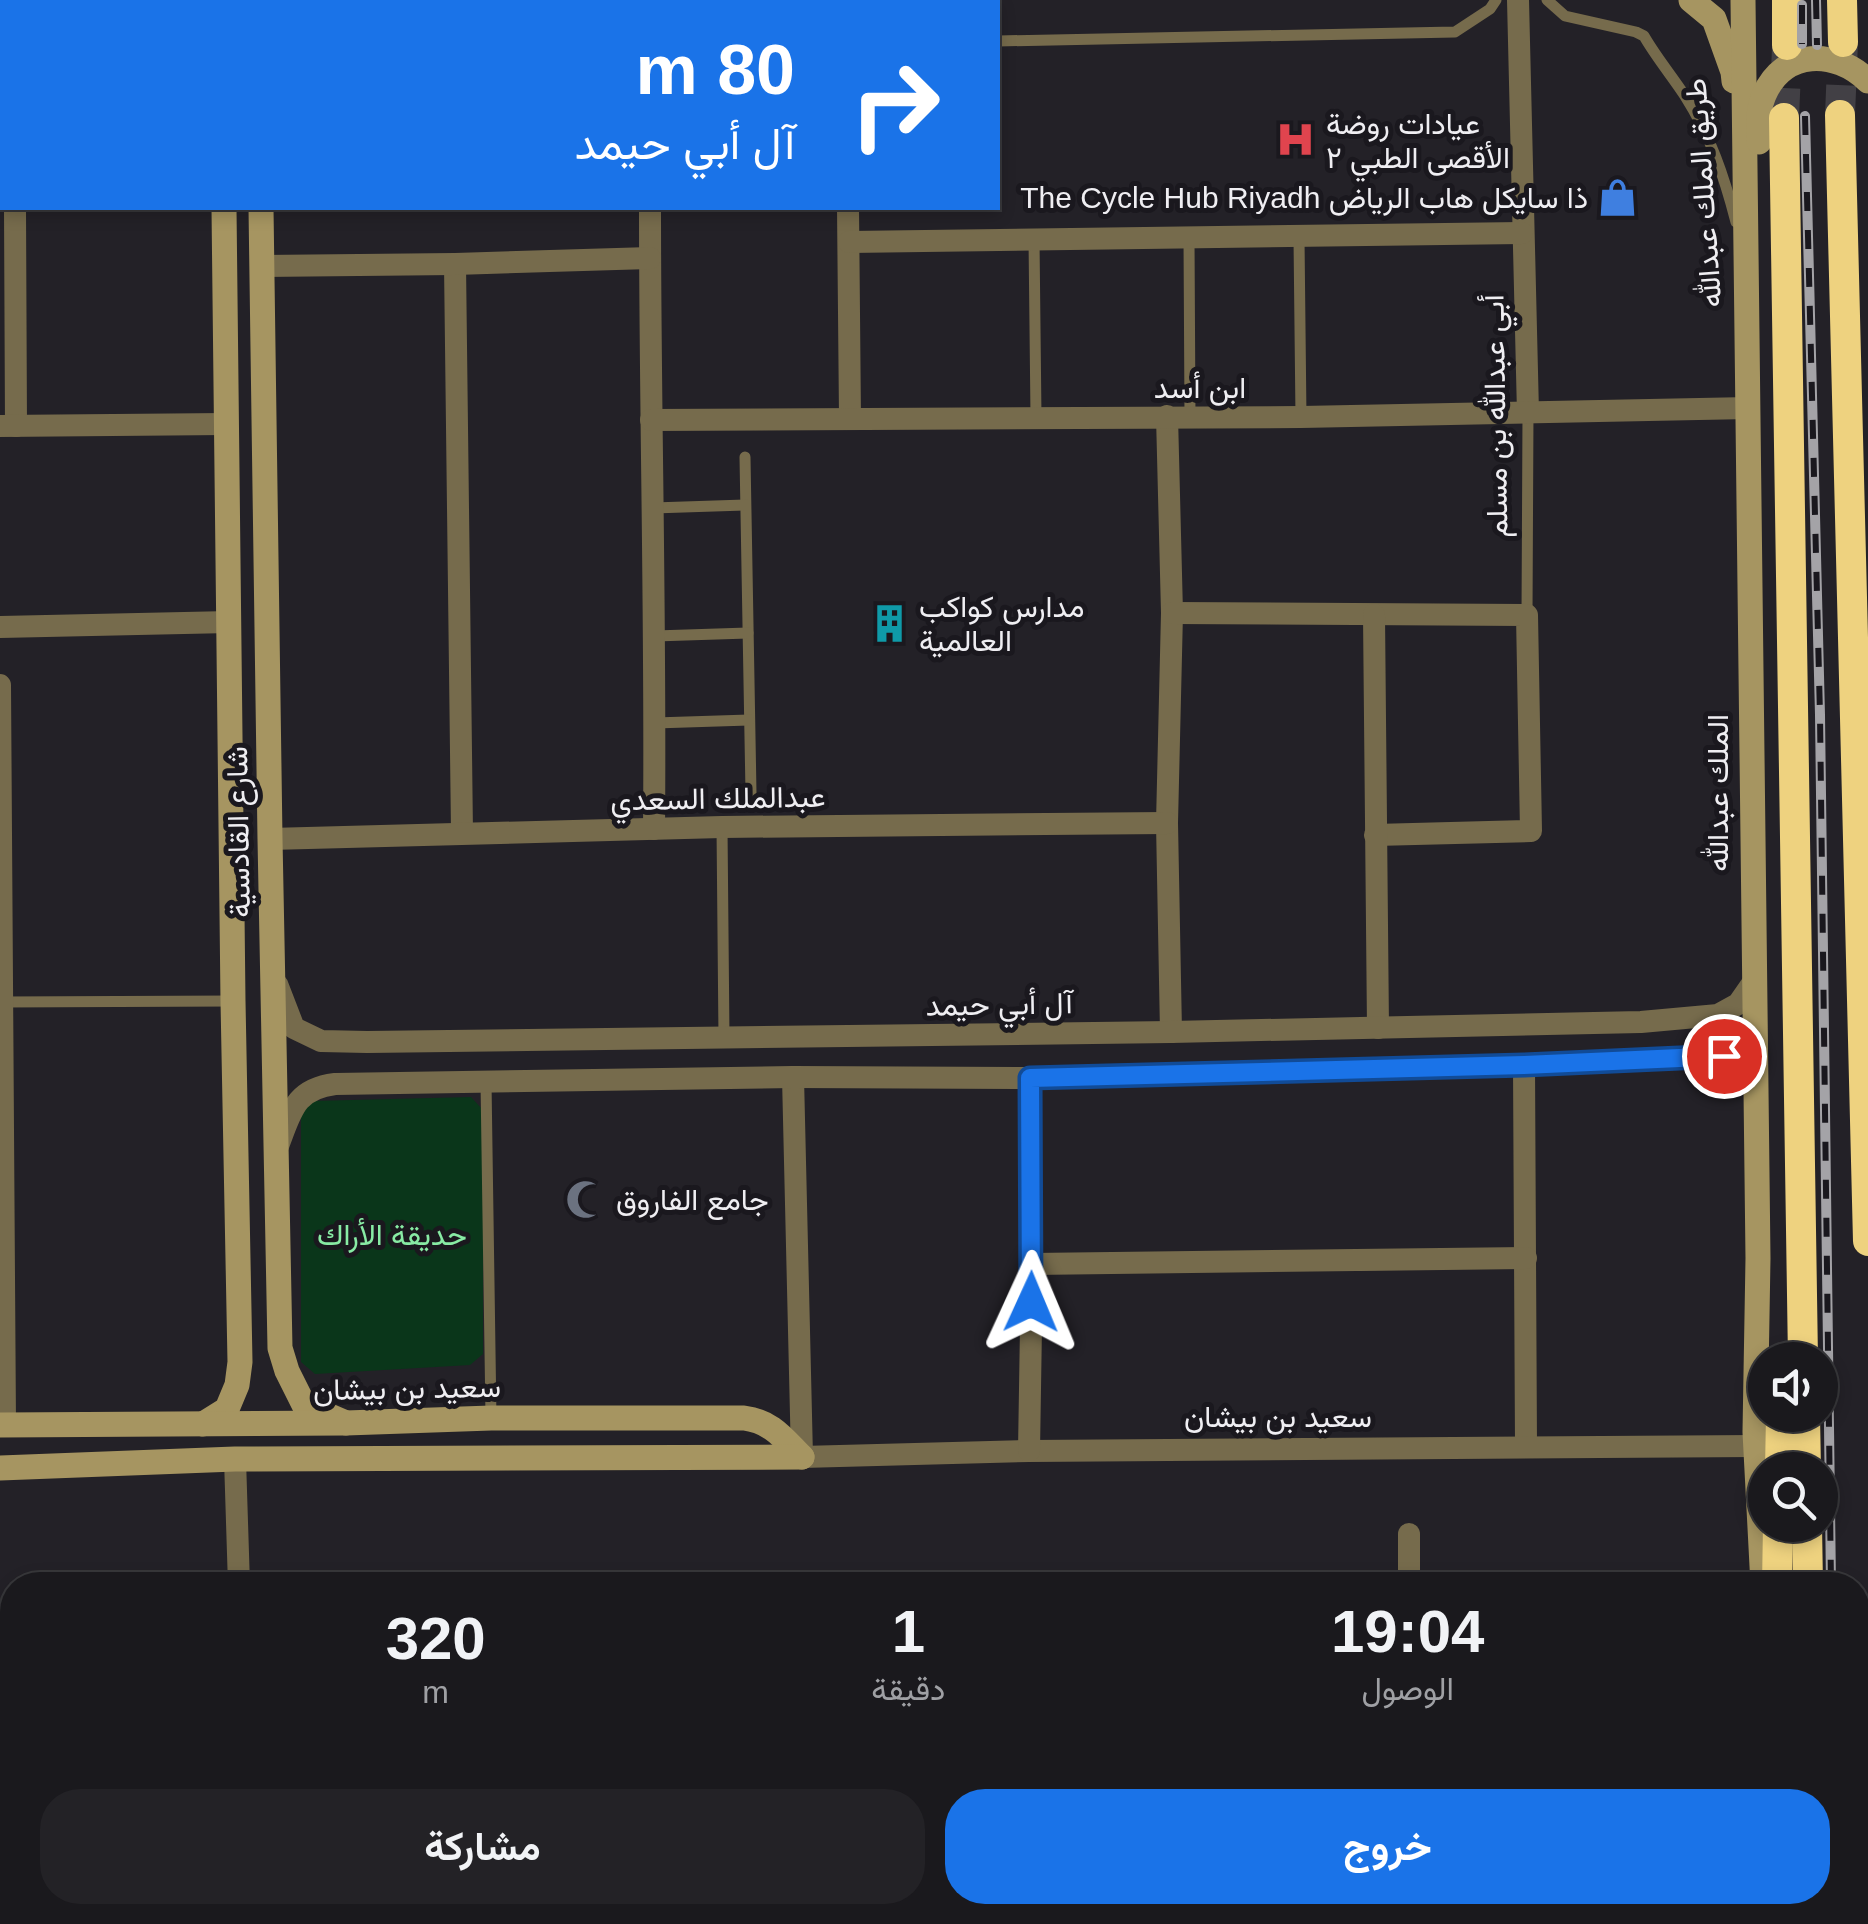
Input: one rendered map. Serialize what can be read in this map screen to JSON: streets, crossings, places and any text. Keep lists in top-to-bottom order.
{
  "streets": {
    "street": [
      "طريق الملك عبدالله",
      "ابن أسد",
      "أبي عبدالله بن مسلم",
      "الملك عبدالله",
      "عبدالملك السعدي",
      "شارع القادسية",
      "آل أبي حيمد",
      "سعيد بن بيشان"
    ]
  },
  "crossings": [
    ["طريق الملك عبدالله", "الملك عبدالله"],
    ["ابن أسد", "أبي عبدالله بن مسلم"],
    ["ابن أسد", "الملك عبدالله"],
    ["الملك عبدالله", "آل أبي حيمد"],
    ["الملك عبدالله", "سعيد بن بيشان"],
    ["عبدالملك السعدي", "شارع القادسية"],
    ["شارع القادسية", "آل أبي حيمد"],
    ["شارع القادسية", "سعيد بن بيشان"]
  ],
  "parks": ["حديقة الأراك"],
  "places": {
    "hospital": ["عيادات روضة الأقصى الطبي ٢"],
    "shop": ["The Cycle Hub Riyadh ذا سايكل هاب الرياض"],
    "building": ["مدارس كواكب العالمية"],
    "mosque": ["جامع الفاروق"]
  },
  "page": {
    "turn": ["80 m", "آل أبي حيمد"],
    "eta": [
      "19:04",
      "الوصول",
      "1",
      "دقيقة",
      "320",
      "m"
    ],
    "buttons": ["خروج", "مشاركة"]
  }
}
